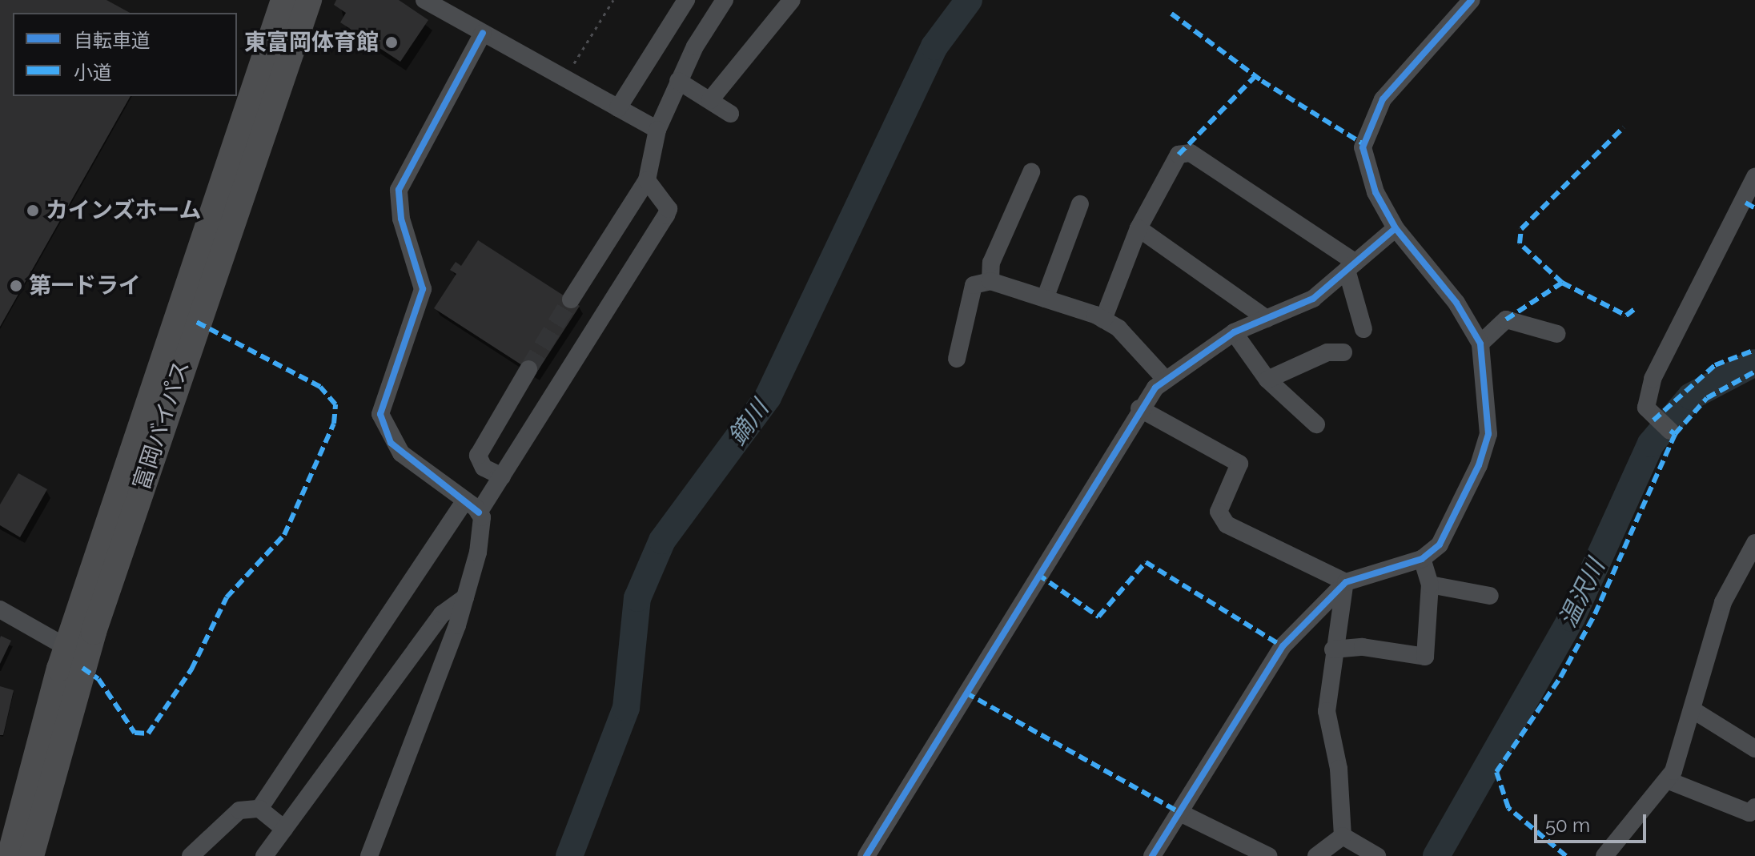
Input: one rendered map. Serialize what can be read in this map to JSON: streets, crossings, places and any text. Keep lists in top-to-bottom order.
{
  "streets": {
    "highway": ["富岡バイパス"]
  },
  "water": ["鏑川", "温沢川"],
  "places": ["東富岡体育館", "カインズホーム", "第一ドライ"],
  "legend": ["自転車道", "小道"],
  "scale_bar": "50 m"
}
